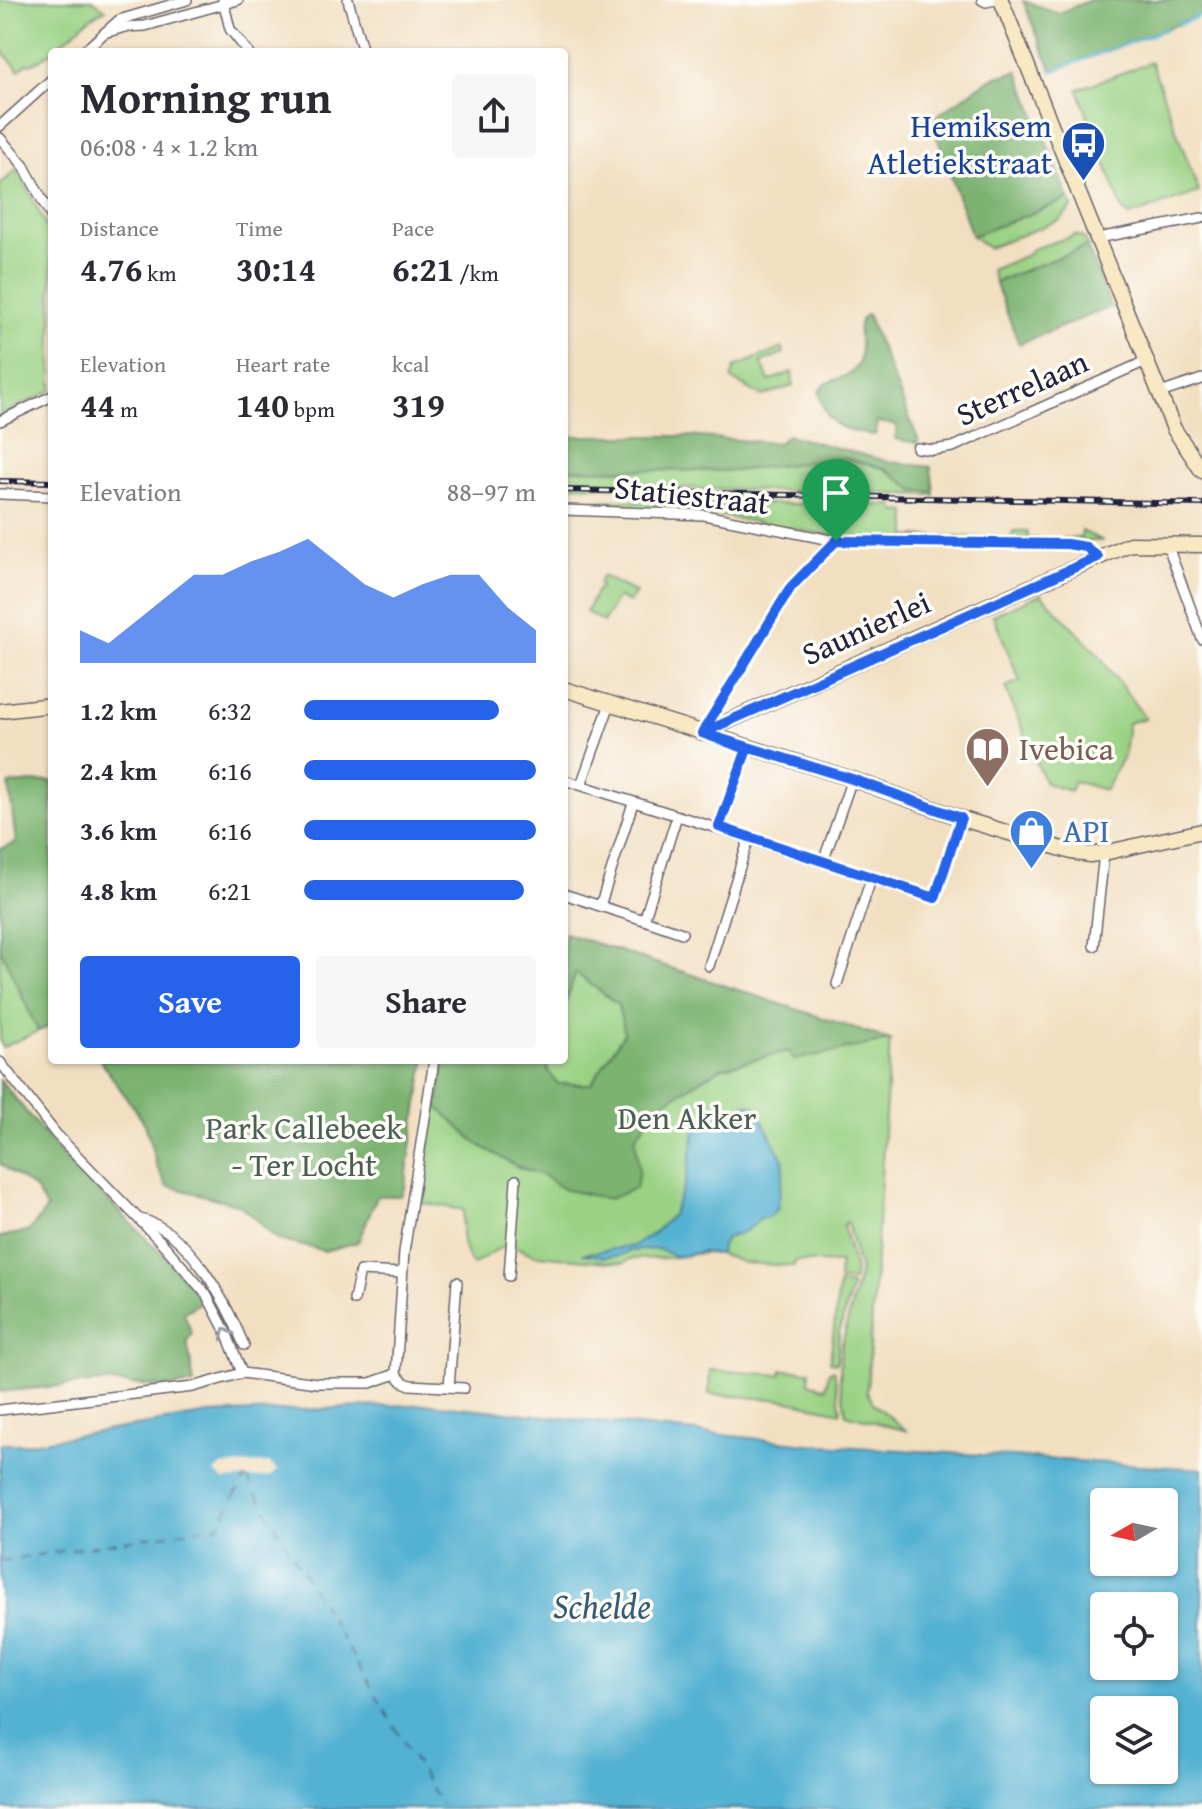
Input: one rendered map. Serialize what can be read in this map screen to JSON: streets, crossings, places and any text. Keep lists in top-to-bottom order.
{
  "streets": {
    "street": ["Sterrelaan", "Statiestraat", "Saunierlei"]
  },
  "crossings": [
    ["Statiestraat", "Saunierlei"]
  ],
  "water": ["Schelde"],
  "parks": ["Den Akker", "Park Callebeek - Ter Locht"],
  "places": {
    "bus stop": ["Hemiksem Atletiekstraat"],
    "library": ["Ivebica"],
    "shop": ["API"]
  },
  "north": "left",
  "page": {
    "heading": ["Morning run", "06:08 · 4 × 1.2 km"],
    "stats": [
      ["Distance", "4.76 km"],
      ["Time", "30:14"],
      ["Pace", "6:21 /km"],
      ["Elevation", "44 m"],
      ["Heart rate", "140 bpm"],
      ["kcal", "319"]
    ],
    "chart": ["Elevation", "88–97 m"],
    "list": [
      {
        "name": "1.2 km",
        "note": "6:32"
      },
      {
        "name": "2.4 km",
        "note": "6:16"
      },
      {
        "name": "3.6 km",
        "note": "6:16"
      },
      {
        "name": "4.8 km",
        "note": "6:21"
      }
    ],
    "buttons": ["Save", "Share"]
  }
}
